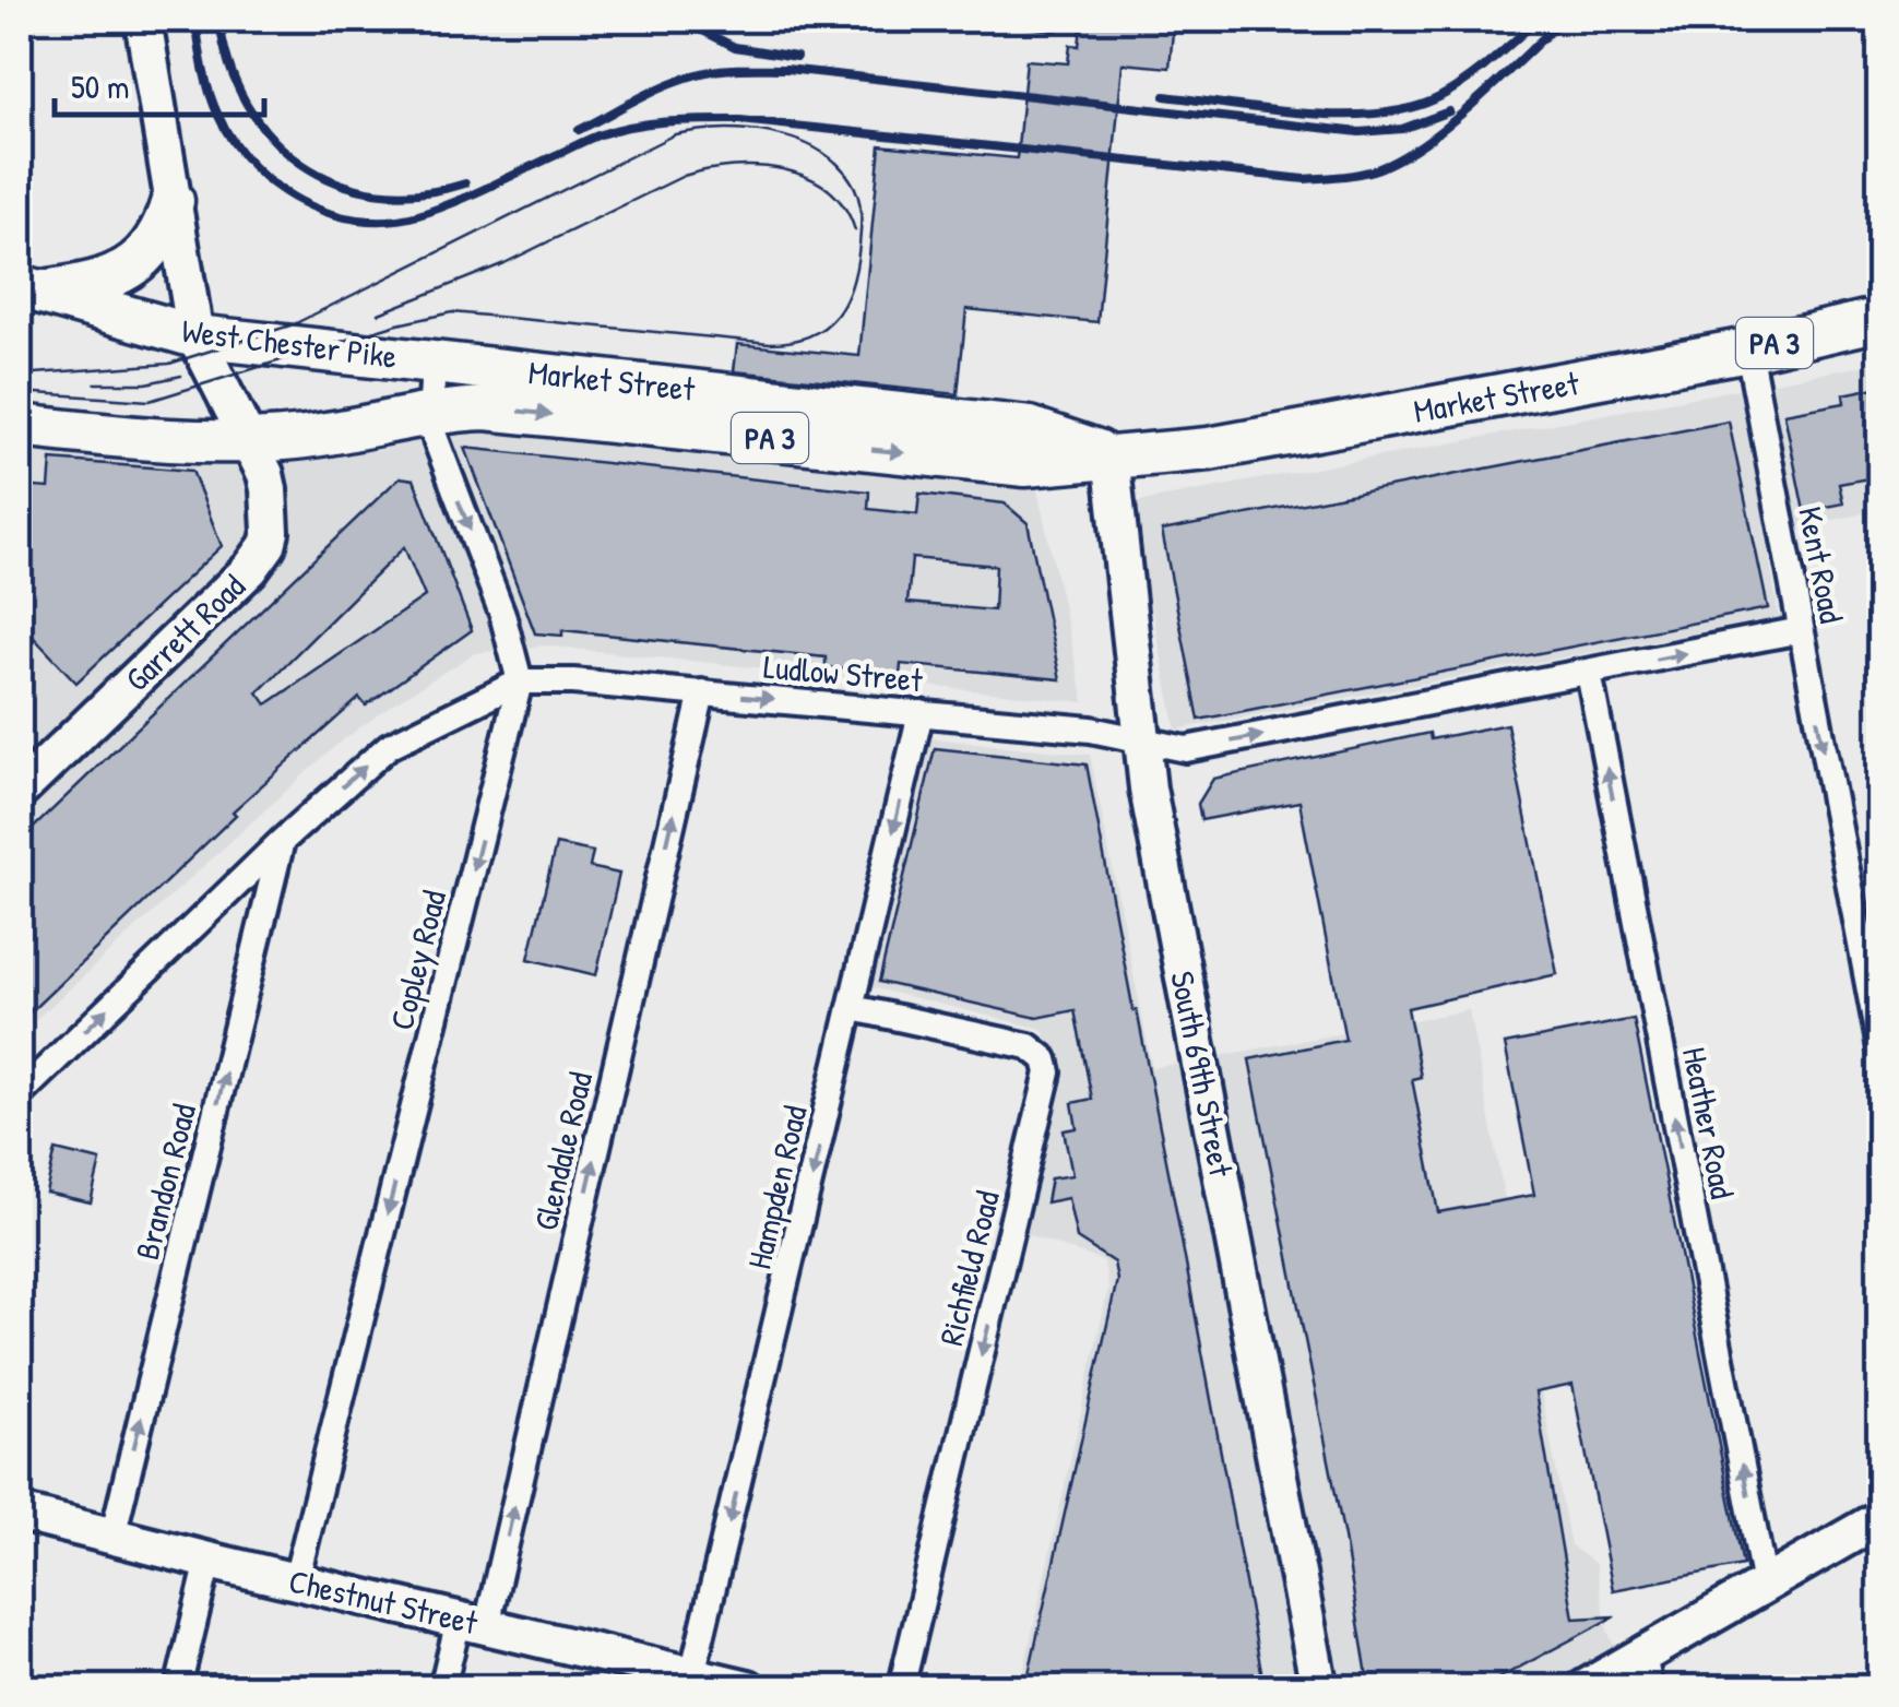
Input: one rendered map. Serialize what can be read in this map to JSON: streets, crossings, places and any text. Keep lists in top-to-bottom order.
{
  "streets": {
    "main road": [
      "West Chester Pike",
      "PA 3",
      "Market Street",
      "Garrett Road",
      "South 69th Street",
      "Chestnut Street"
    ],
    "street": [
      "Kent Road",
      "Ludlow Street",
      "Copley Road",
      "Heather Road",
      "Glendale Road",
      "Brandon Road",
      "Hampden Road",
      "Richfield Road"
    ]
  },
  "crossings": [
    ["West Chester Pike", "Market Street"],
    ["West Chester Pike", "Garrett Road"],
    ["West Chester Pike", "Copley Road"],
    ["Market Street", "Kent Road"],
    ["Market Street", "Copley Road"],
    ["Market Street", "South 69th Street"],
    ["Kent Road", "Ludlow Street"],
    ["Ludlow Street", "Copley Road"],
    ["Ludlow Street", "South 69th Street"],
    ["Ludlow Street", "Heather Road"],
    ["Ludlow Street", "Glendale Road"],
    ["Ludlow Street", "Brandon Road"],
    ["Ludlow Street", "Hampden Road"],
    ["Copley Road", "Chestnut Street"],
    ["Glendale Road", "Chestnut Street"],
    ["Brandon Road", "Chestnut Street"],
    ["Hampden Road", "Richfield Road"],
    ["Hampden Road", "Chestnut Street"]
  ],
  "one_way": [
    "Kent Road",
    "Ludlow Street",
    "Copley Road",
    "Heather Road",
    "Glendale Road",
    "Brandon Road",
    "Hampden Road",
    "Richfield Road"
  ],
  "scale_bar": "50 m"
}
